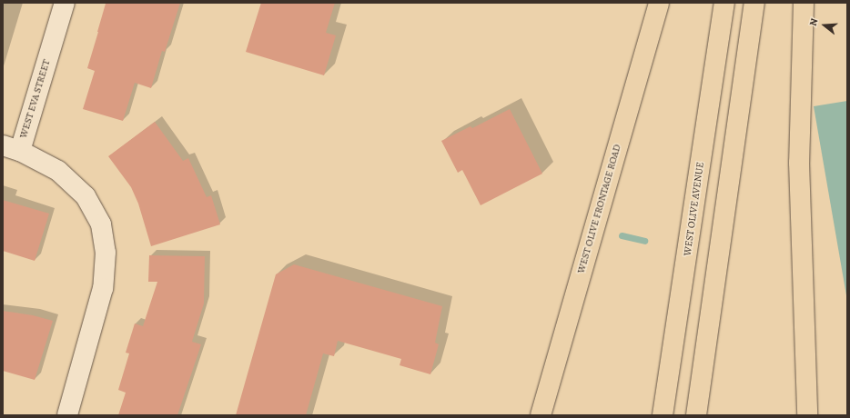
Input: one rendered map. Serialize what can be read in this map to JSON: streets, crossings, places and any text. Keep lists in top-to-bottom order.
{
  "streets": {
    "main road": ["WEST OLIVE FRONTAGE ROAD", "WEST OLIVE AVENUE"],
    "street": ["WEST EVA STREET"]
  },
  "north": "left"
}
